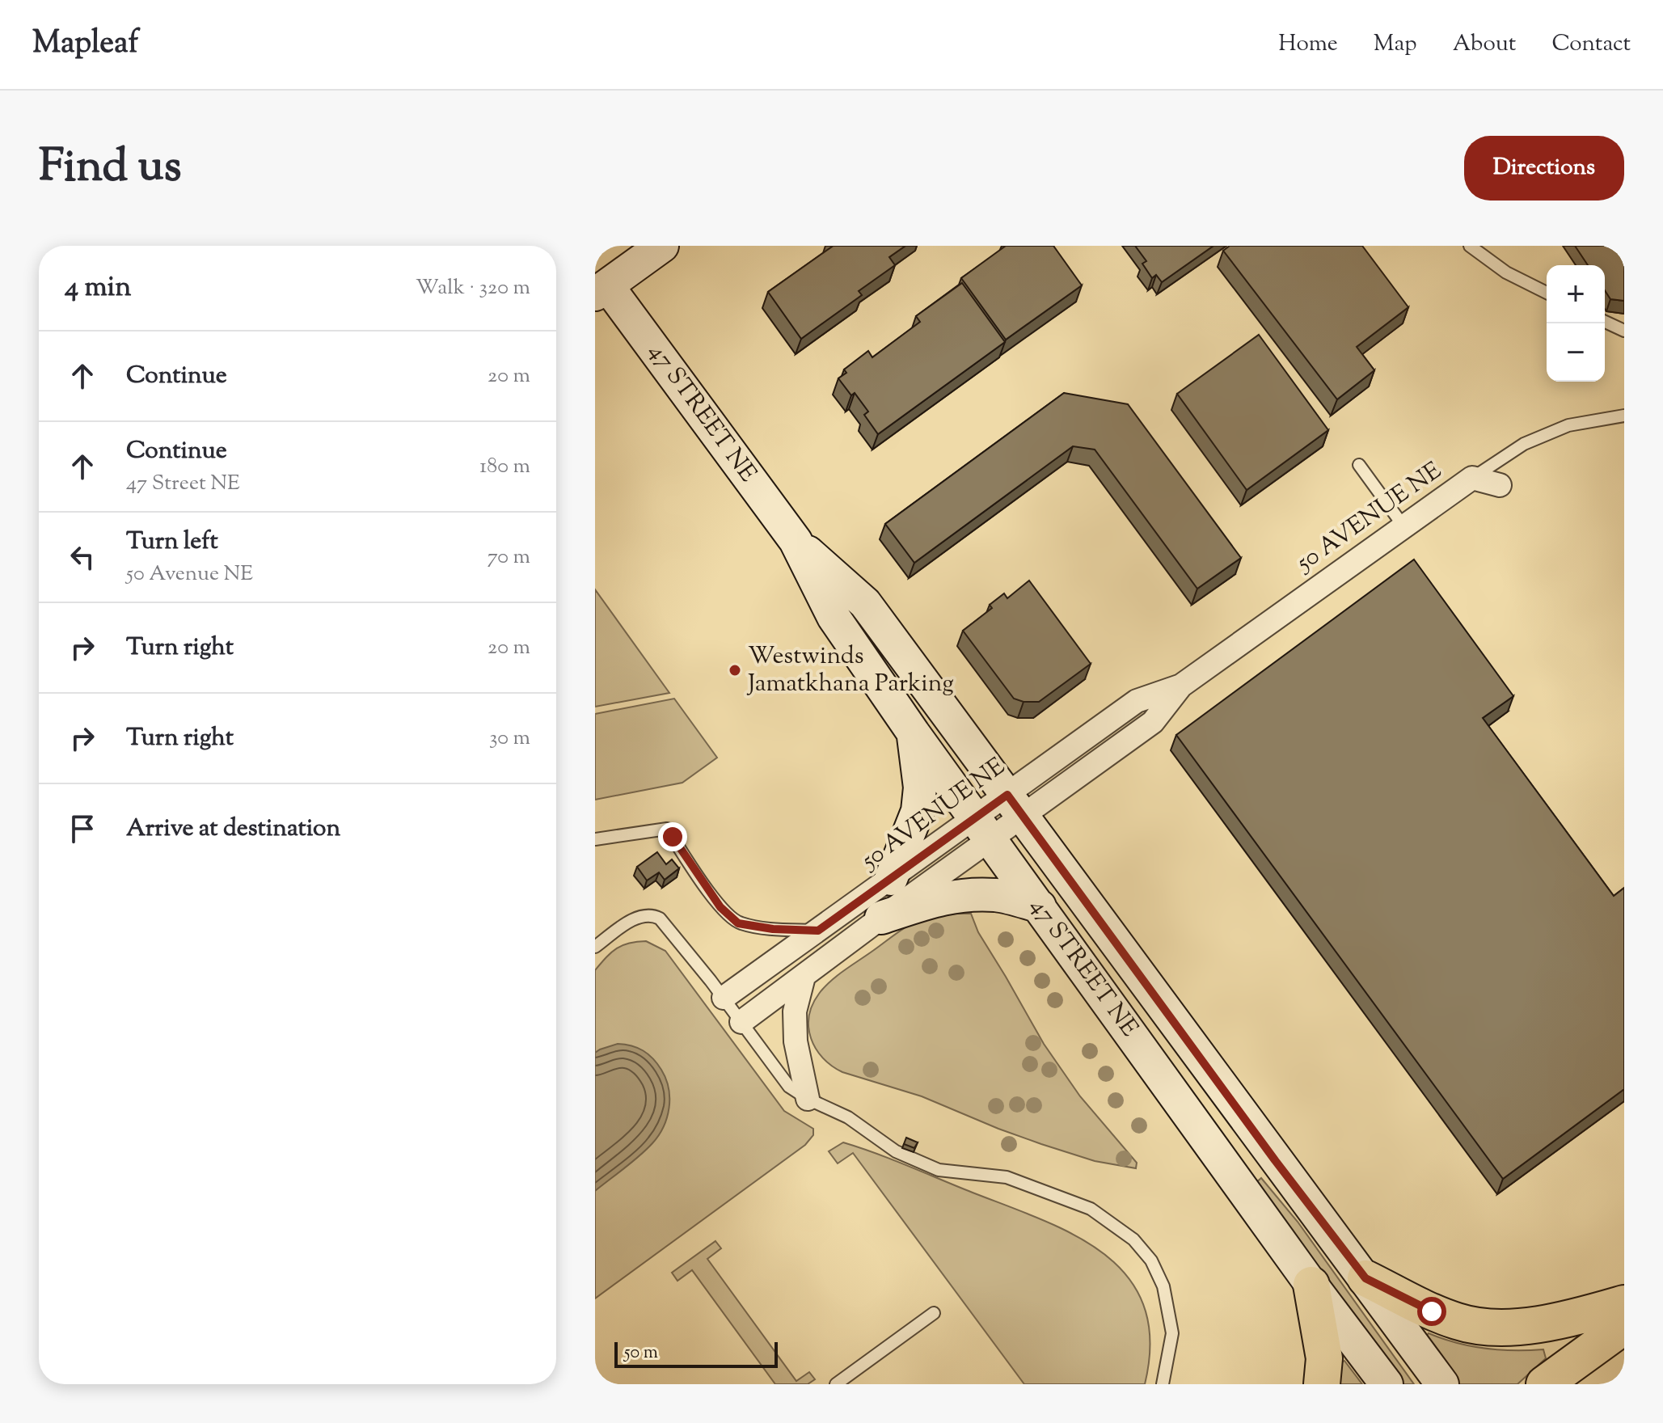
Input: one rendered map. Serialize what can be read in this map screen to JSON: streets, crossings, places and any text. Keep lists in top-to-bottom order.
{
  "streets": {
    "street": ["47 STREET NE", "50 AVENUE NE"]
  },
  "crossings": [
    ["47 STREET NE", "50 AVENUE NE"]
  ],
  "places": ["Westwinds Jamatkhana Parking"],
  "scale_bar": "50 m",
  "page": {
    "header": "Mapleaf",
    "nav": [
      "Home",
      "Map",
      "About",
      "Contact"
    ],
    "title": "Find us",
    "buttons": "Directions",
    "heading": ["4 min", "Walk · 320 m"],
    "map_buttons": ["+", "−"],
    "list": [
      ["Continue", "20 m"],
      ["Continue", "47 Street NE", "180 m"],
      ["Turn left", "50 Avenue NE", "70 m"],
      ["Turn right", "20 m"],
      ["Turn right", "30 m"],
      "Arrive at destination"
    ],
    "scale": "50 m"
  }
}
